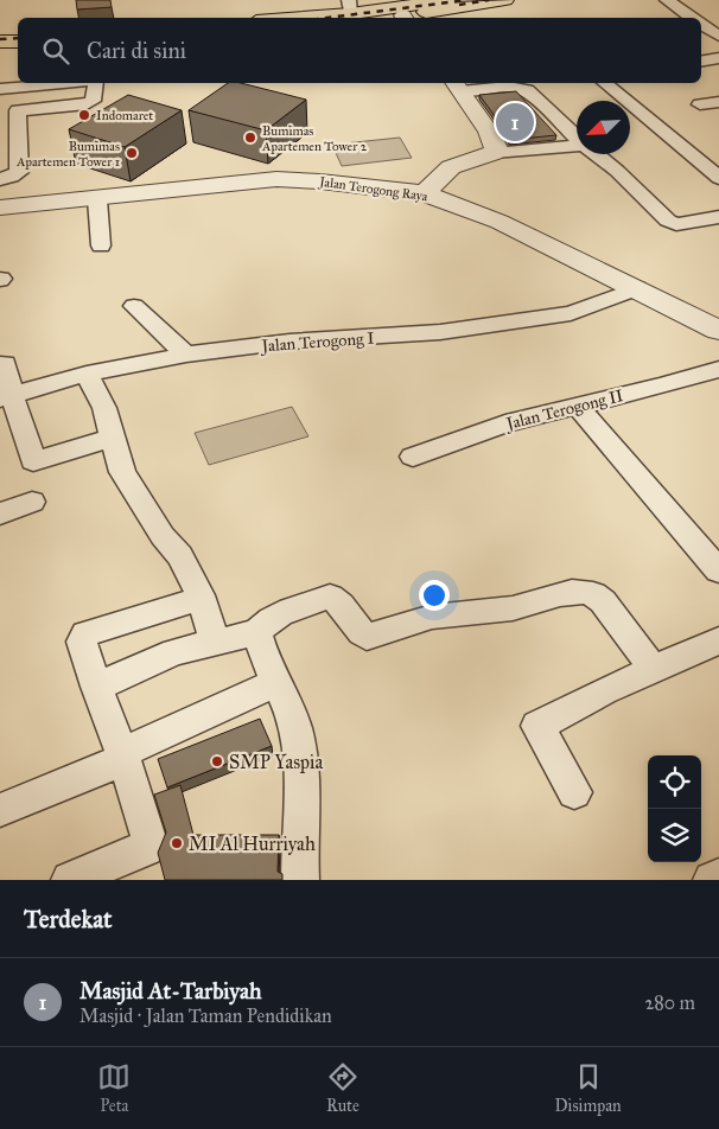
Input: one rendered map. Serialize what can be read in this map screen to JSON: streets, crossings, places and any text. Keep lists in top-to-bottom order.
{
  "streets": {
    "street": ["Jalan Terogong Raya", "Jalan Terogong I", "Jalan Terogong II"]
  },
  "crossings": [
    ["Jalan Terogong Raya", "Jalan Terogong I"]
  ],
  "places": [
    "Indomaret",
    "Bumimas Apartemen Tower 2",
    "Bumimas Apartemen Tower 1",
    "SMP Yaspia",
    "MI Al Hurriyah"
  ],
  "north": "bottom left",
  "page": {
    "search": "Cari di sini",
    "pins": "1",
    "heading": "Terdekat",
    "list": [
      {
        "mark": "1",
        "name": "Masjid At-Tarbiyah",
        "note": "Masjid · Jalan Taman Pendidikan",
        "value": "280 m"
      }
    ],
    "nav": ["Peta", "Rute", "Disimpan"]
  }
}
